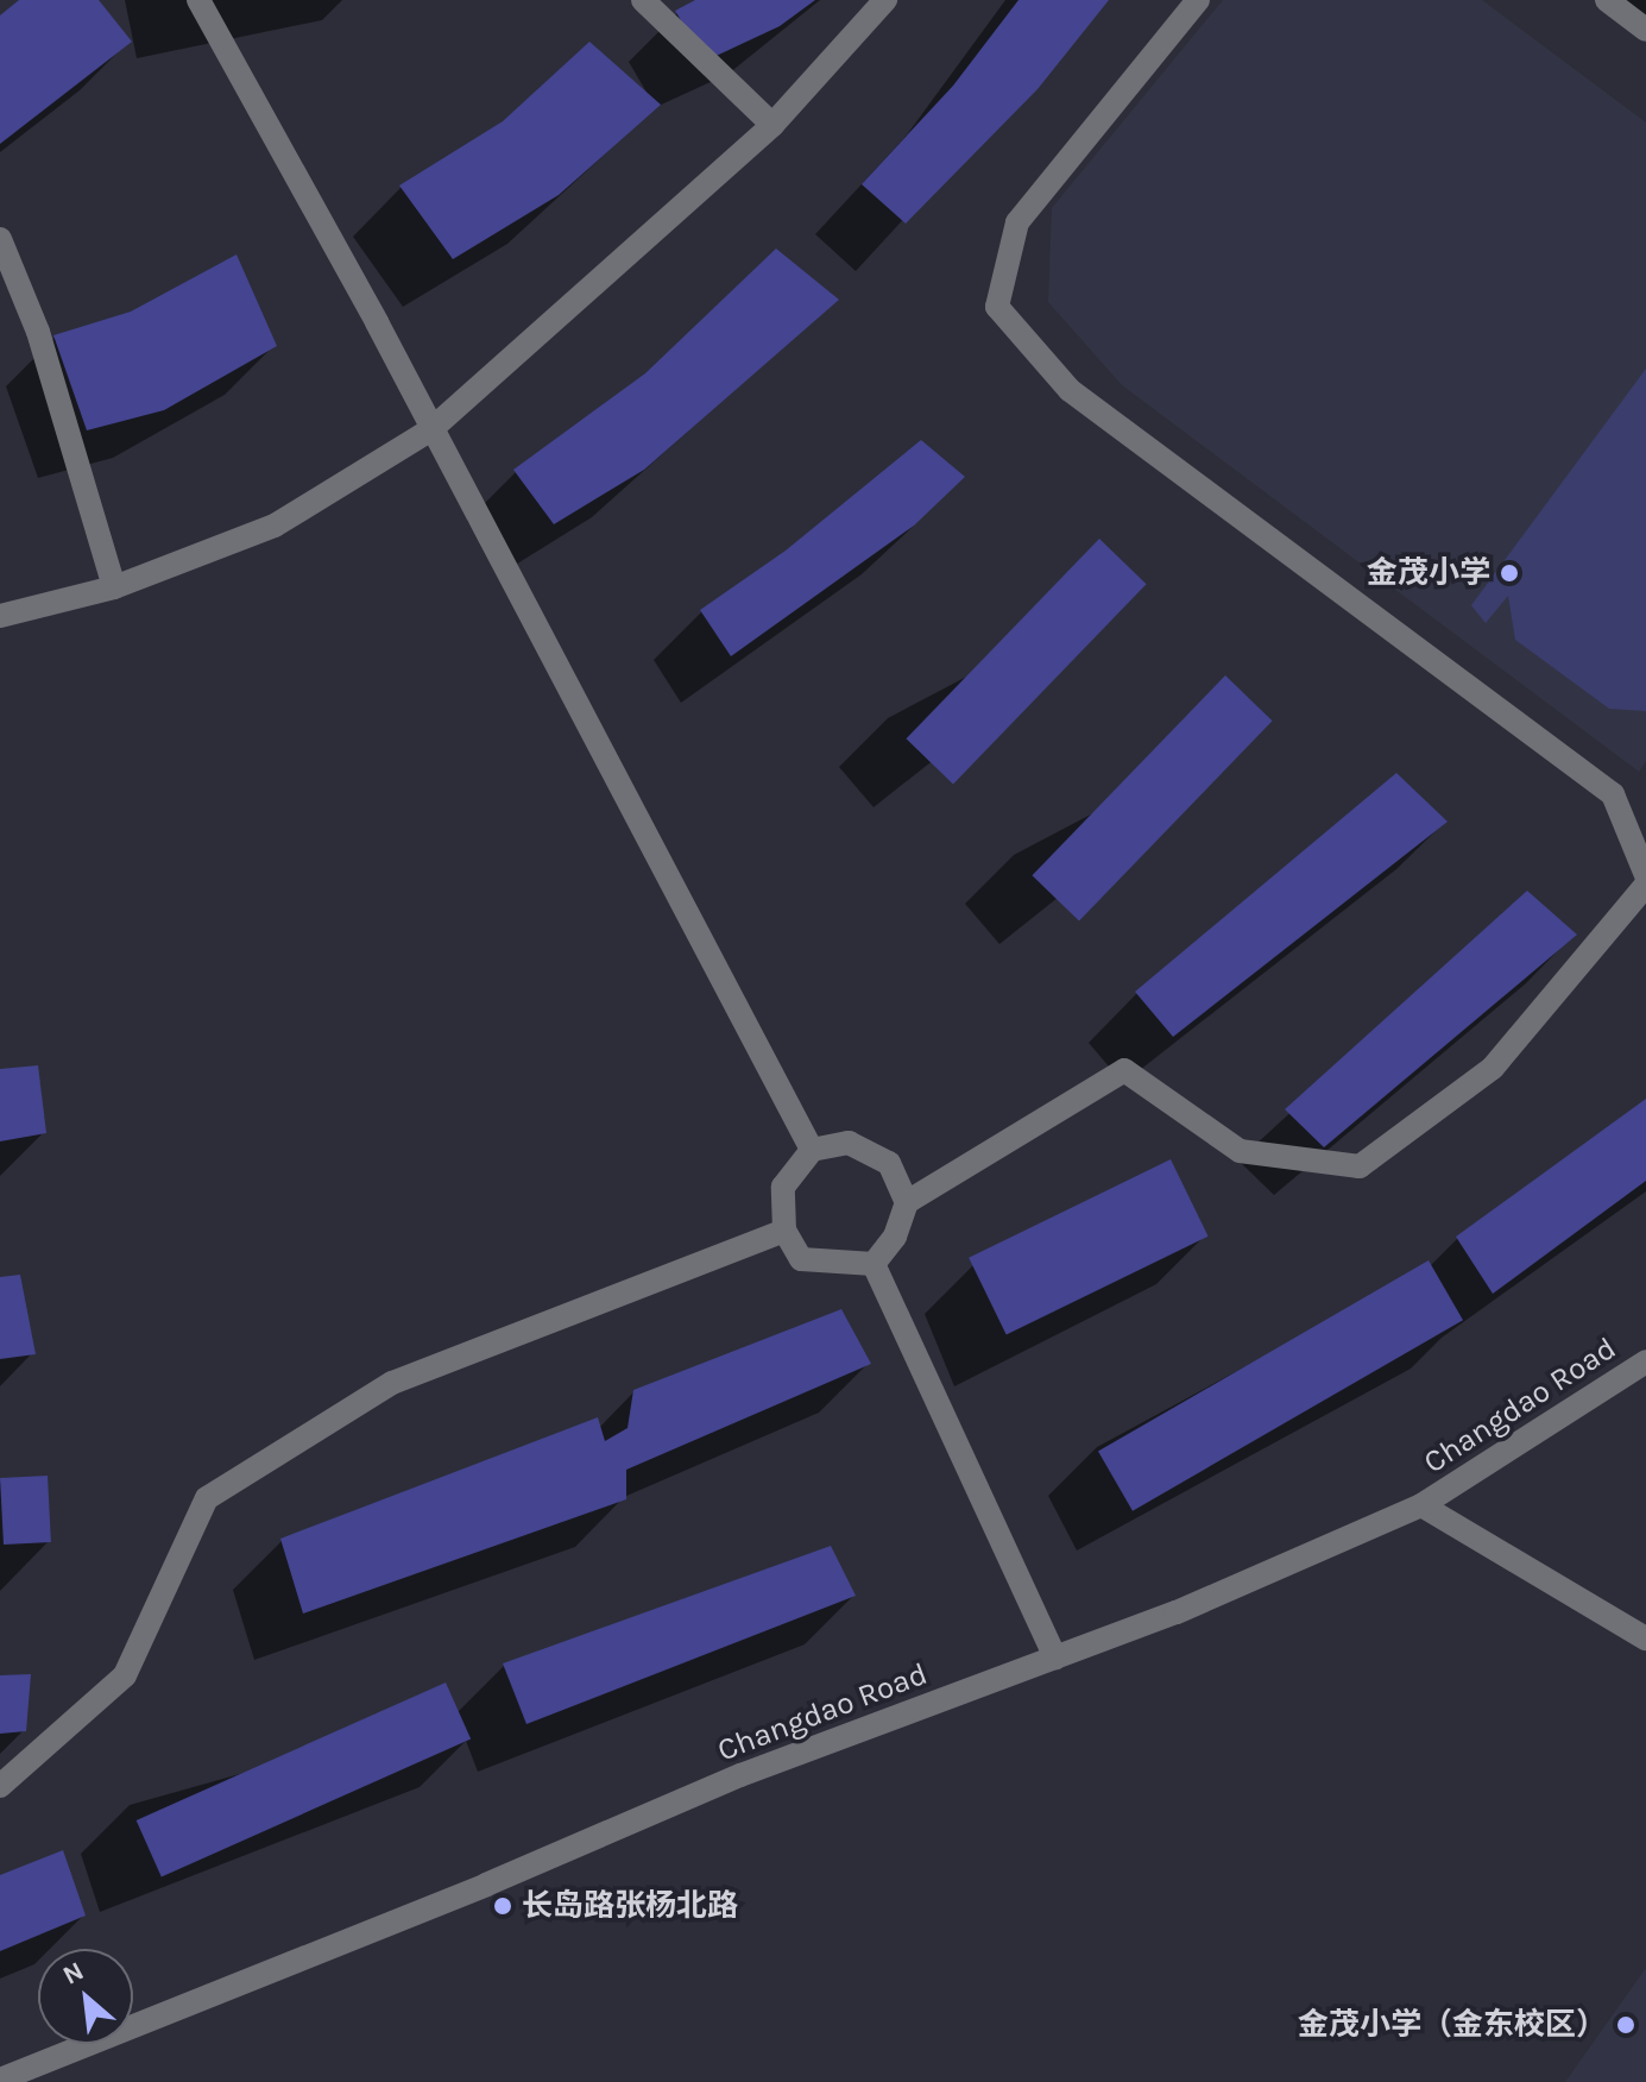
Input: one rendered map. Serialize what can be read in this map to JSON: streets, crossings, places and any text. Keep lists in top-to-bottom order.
{
  "streets": {
    "street": ["Changdao Road"]
  },
  "places": ["金茂小学", "长岛路张杨北路", "金茂小学（金东校区）"],
  "north": "top left"
}
